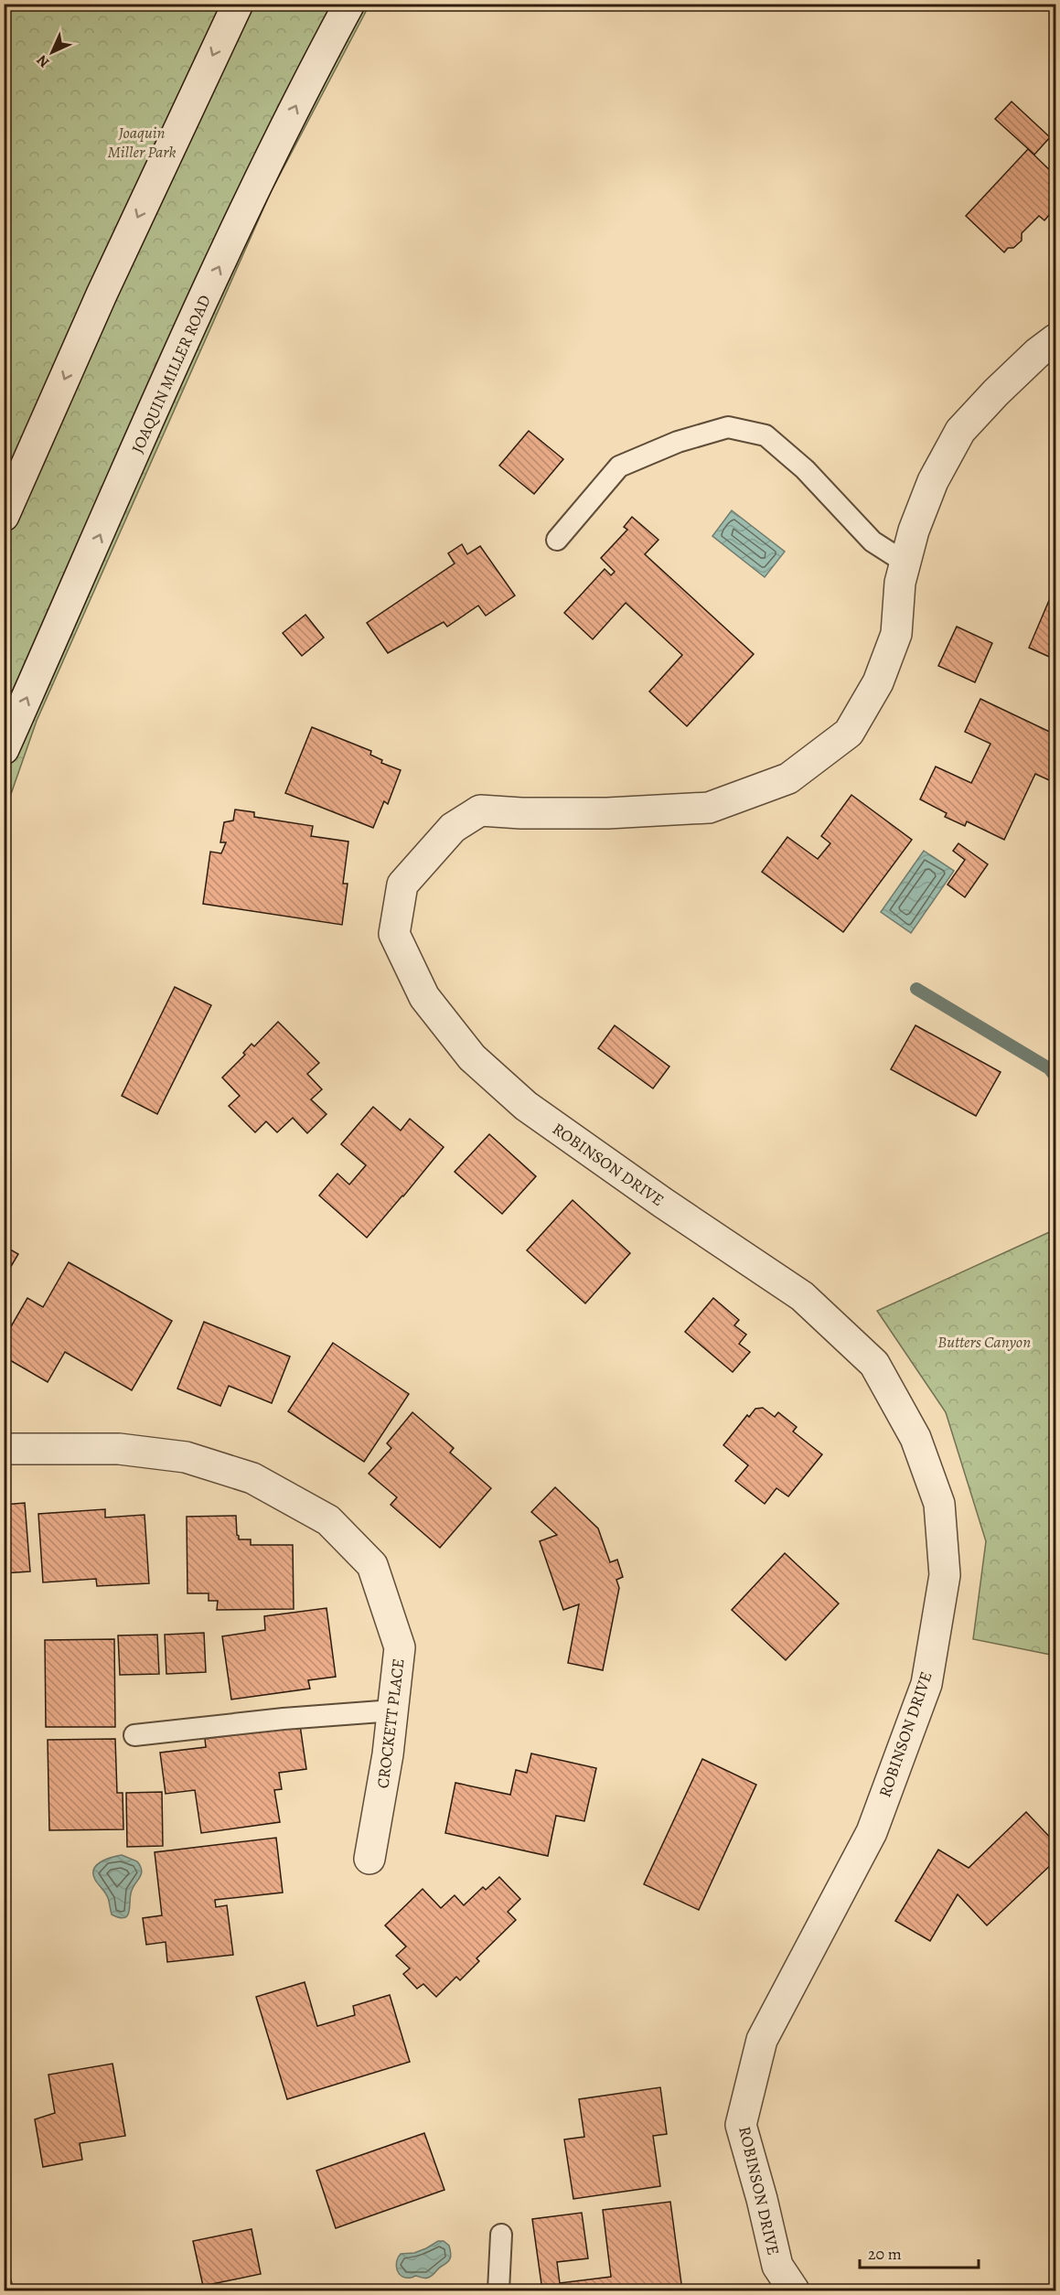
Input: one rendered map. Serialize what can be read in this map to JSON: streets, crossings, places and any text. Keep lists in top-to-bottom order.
{
  "streets": {
    "street": ["JOAQUIN MILLER ROAD", "ROBINSON DRIVE", "CROCKETT PLACE"]
  },
  "parks": ["Joaquin Miller Park", "Butters Canyon"],
  "scale_bar": "20 m",
  "north": "bottom left"
}
